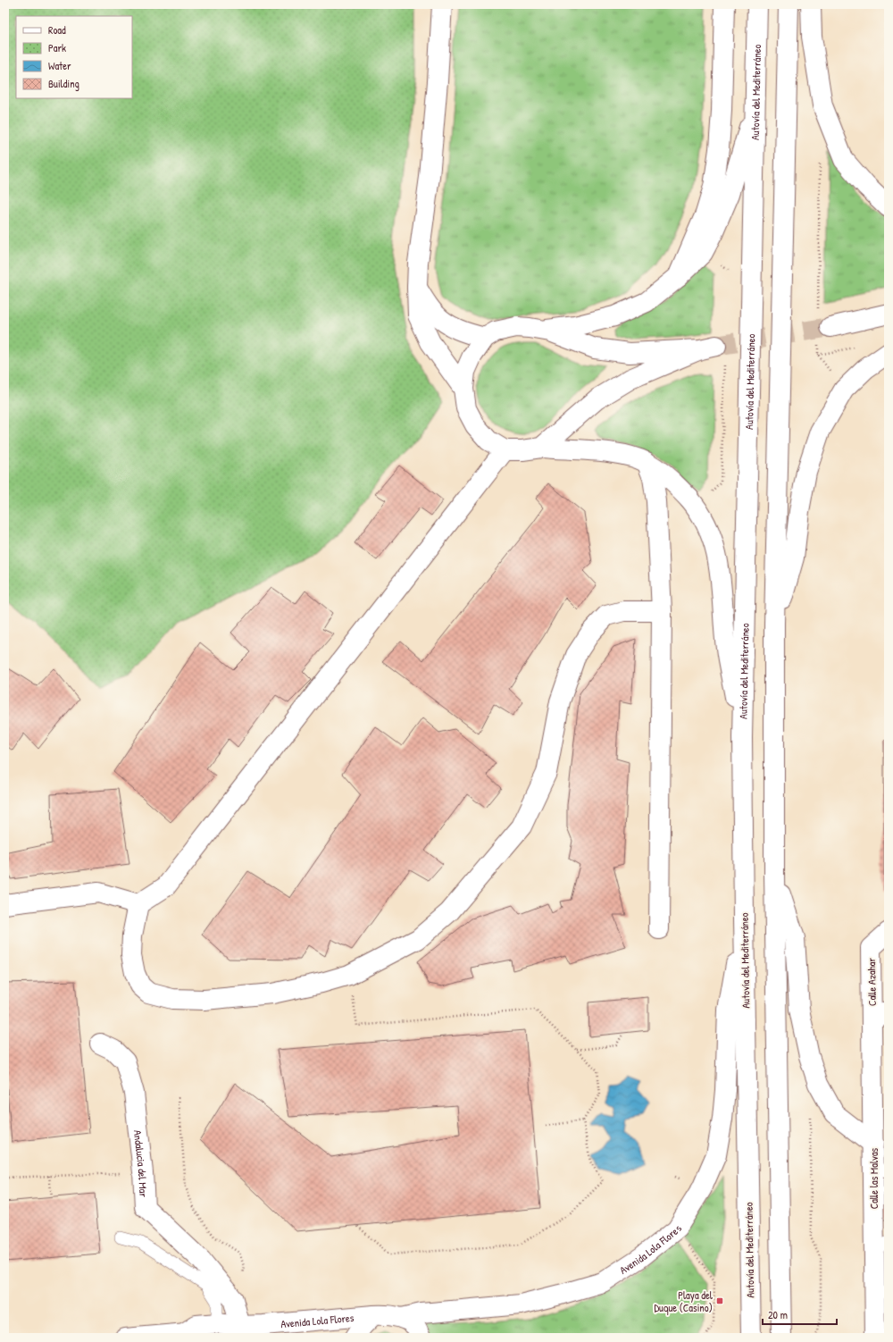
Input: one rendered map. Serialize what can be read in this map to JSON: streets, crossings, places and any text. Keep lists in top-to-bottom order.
{
  "streets": {
    "main road": [
      "Autovía del Mediterráneo",
      "Calle Azahar",
      "Andalucia del Mar",
      "Calle las Malvas",
      "Avenida Lola Flores"
    ]
  },
  "crossings": [
    ["Autovía del Mediterráneo", "Avenida Lola Flores"],
    ["Calle Azahar", "Calle las Malvas"],
    ["Andalucia del Mar", "Avenida Lola Flores"]
  ],
  "places": {
    "transit": ["Playa del Duque (Casino)"]
  },
  "legend": [
    "Road",
    "Park",
    "Water",
    "Building"
  ],
  "scale_bar": "20 m"
}
